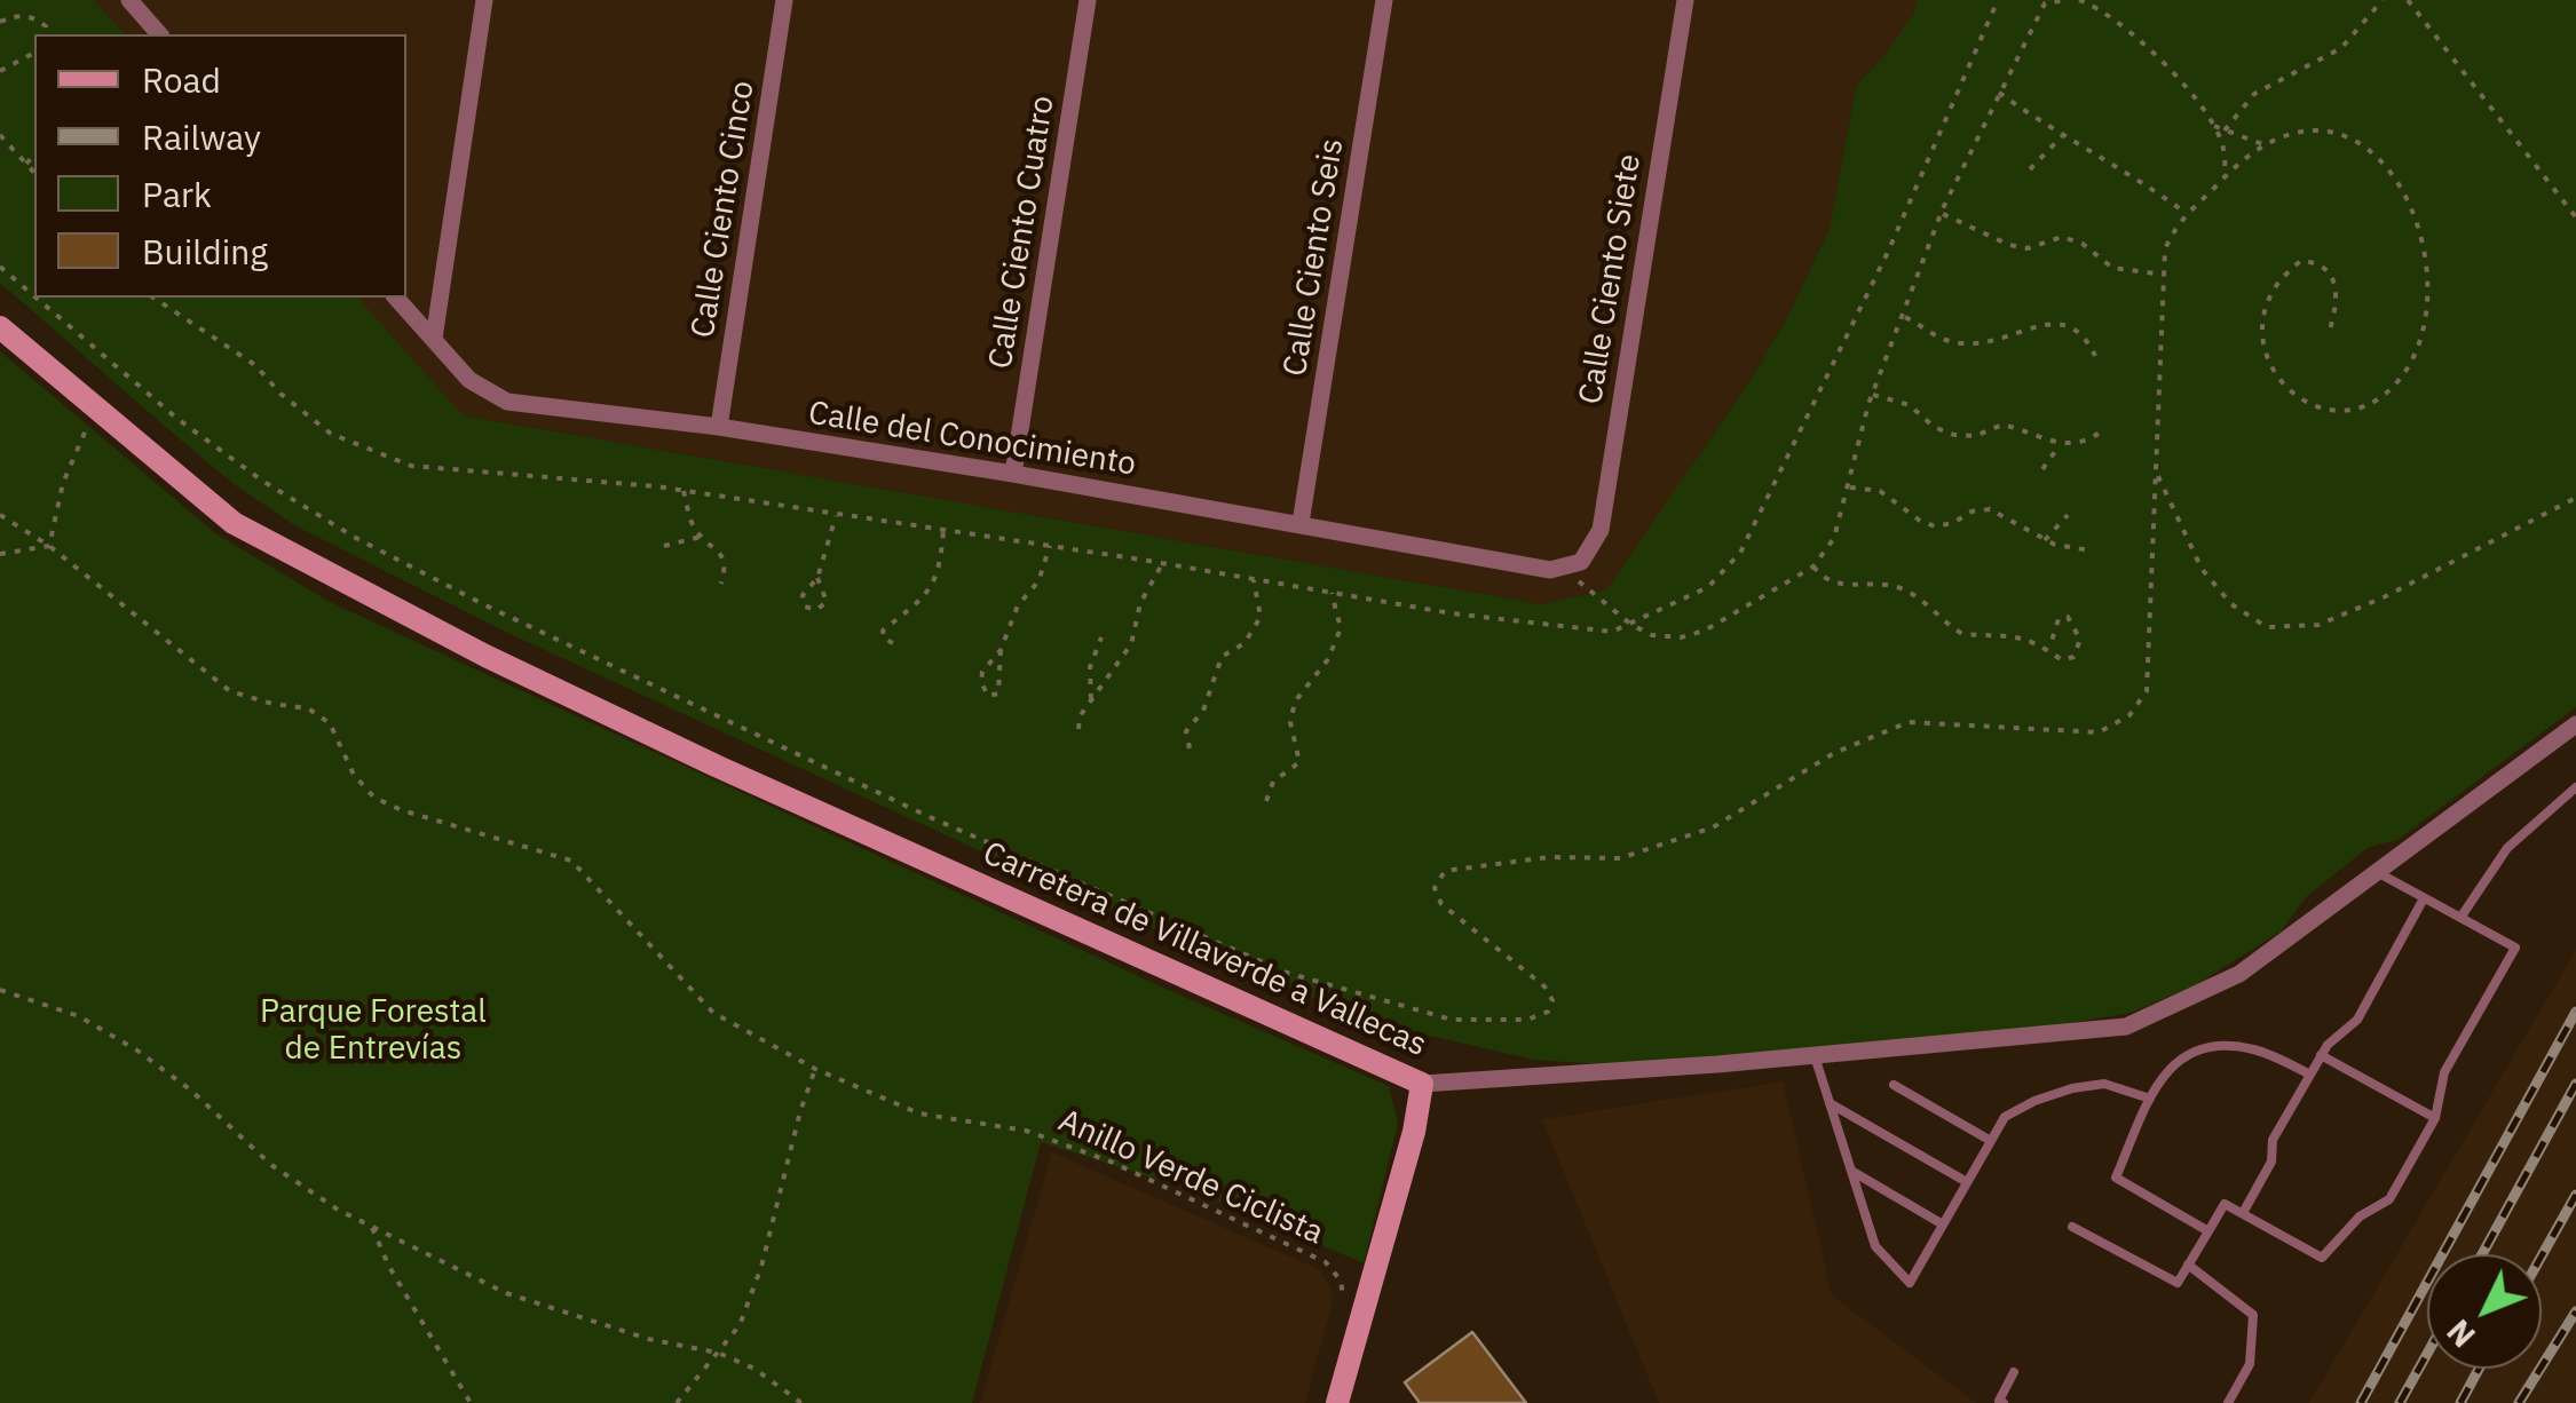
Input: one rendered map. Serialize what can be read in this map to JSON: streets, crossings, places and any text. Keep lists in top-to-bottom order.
{
  "streets": {
    "main road": ["Carretera de Villaverde a Vallecas"],
    "street": [
      "Calle Ciento Cinco",
      "Calle Ciento Cuatro",
      "Calle Ciento Seis",
      "Calle Ciento Siete",
      "Calle del Conocimiento"
    ],
    "path": ["Anillo Verde Ciclista"]
  },
  "crossings": [
    ["Calle Ciento Cinco", "Calle del Conocimiento"],
    ["Calle Ciento Cuatro", "Calle del Conocimiento"],
    ["Calle Ciento Seis", "Calle del Conocimiento"],
    ["Calle Ciento Siete", "Calle del Conocimiento"]
  ],
  "parks": ["Parque Forestal de Entrevías"],
  "legend": [
    "Road",
    "Railway",
    "Park",
    "Building"
  ],
  "north": "bottom left"
}
